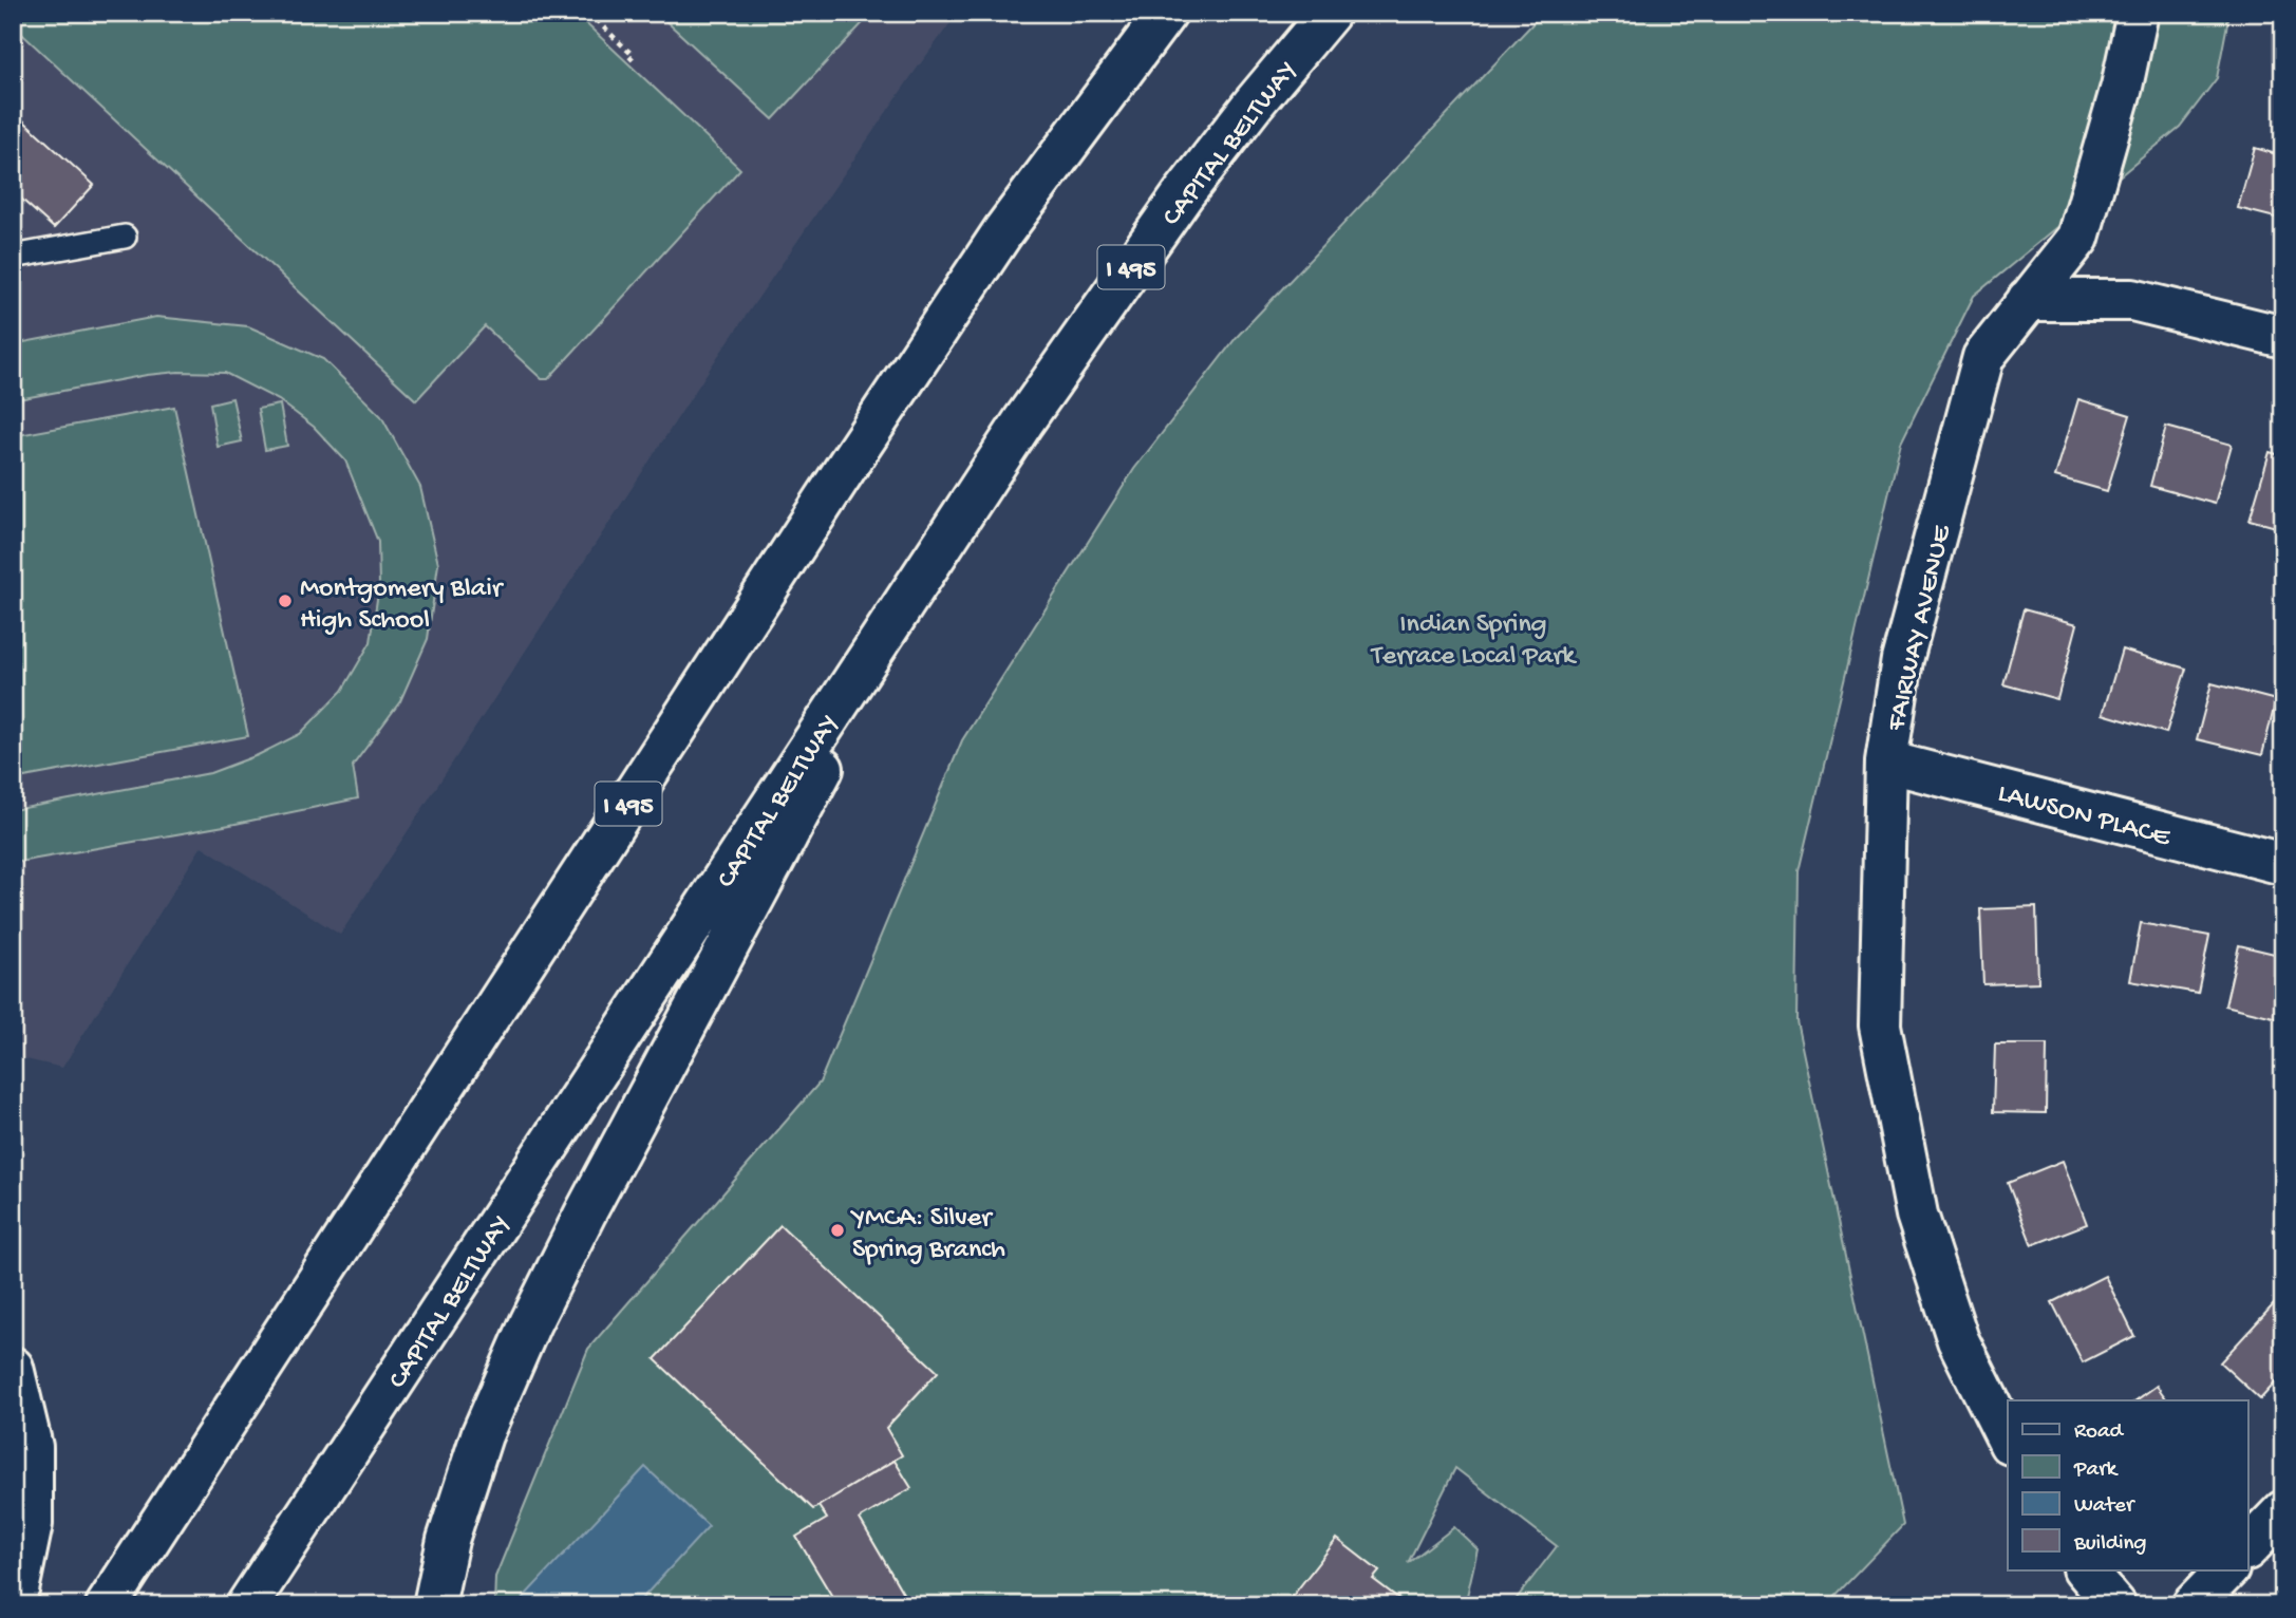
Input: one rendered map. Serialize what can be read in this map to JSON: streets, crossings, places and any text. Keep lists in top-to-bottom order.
{
  "streets": {
    "main road": [
      "CAPITAL BELTWAY",
      "I 495",
      "FAIRWAY AVENUE",
      "LAWSON PLACE"
    ]
  },
  "crossings": [
    ["FAIRWAY AVENUE", "LAWSON PLACE"]
  ],
  "parks": ["Indian Spring Terrace Local Park"],
  "places": ["Montgomery Blair High School", "YMCA: Silver Spring Branch"],
  "legend": [
    "Road",
    "Park",
    "Water",
    "Building"
  ]
}
